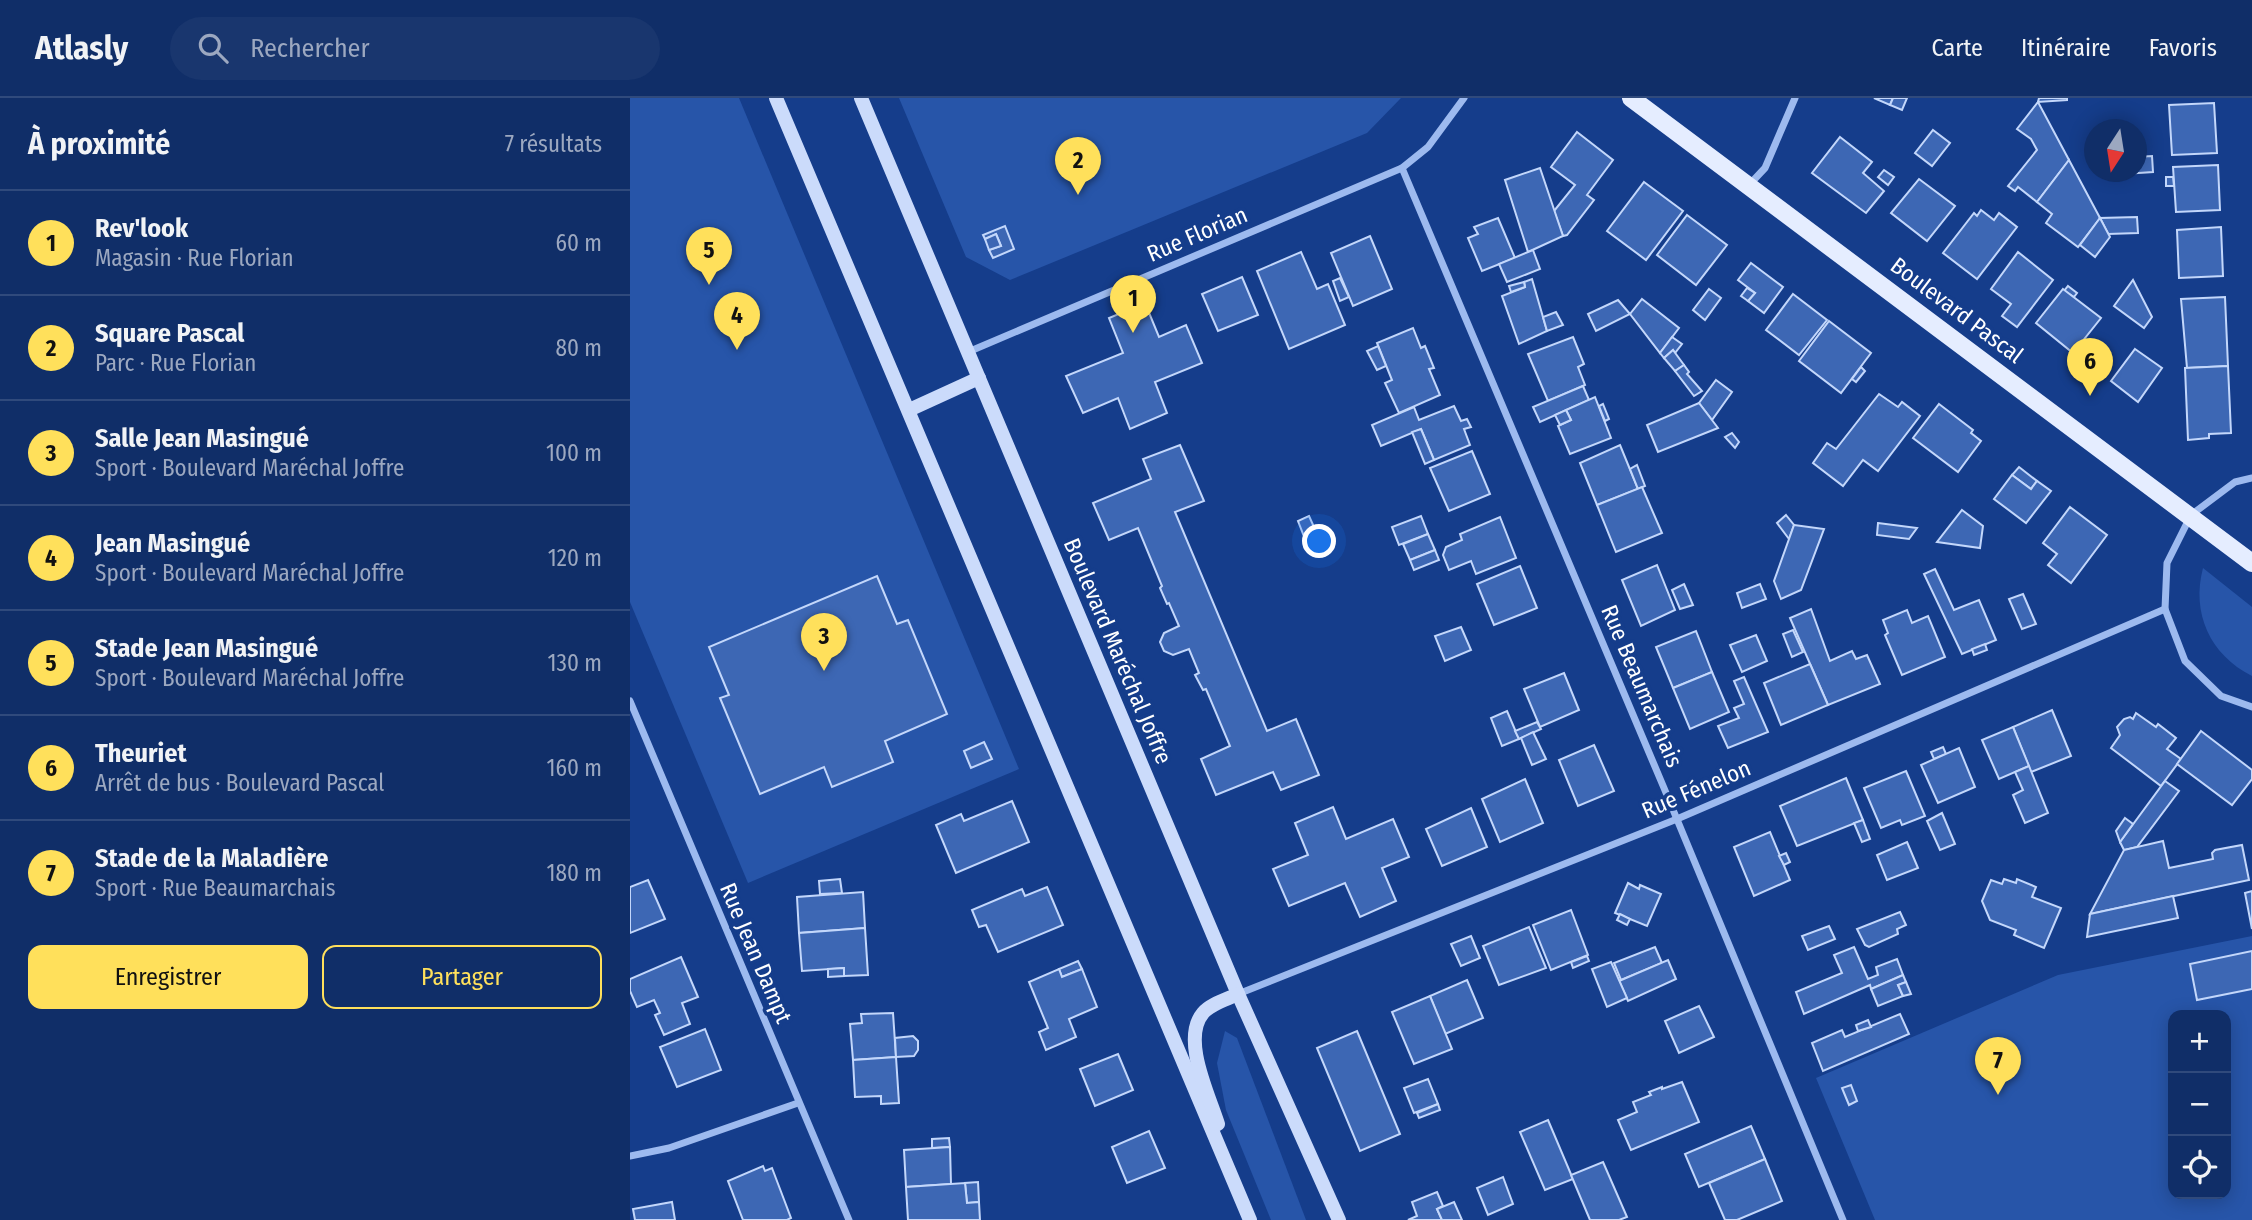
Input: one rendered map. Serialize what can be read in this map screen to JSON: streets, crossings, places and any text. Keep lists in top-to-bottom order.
{
  "streets": {
    "main road": ["Boulevard Pascal", "Boulevard Maréchal Joffre"],
    "street": [
      "Rue Florian",
      "Rue Beaumarchais",
      "Rue Fénelon",
      "Rue Jean Dampt"
    ]
  },
  "crossings": [
    ["Rue Florian", "Boulevard Maréchal Joffre"],
    ["Rue Florian", "Rue Beaumarchais"],
    ["Boulevard Maréchal Joffre", "Rue Fénelon"],
    ["Rue Beaumarchais", "Rue Fénelon"]
  ],
  "north": "bottom",
  "page": {
    "header": "Atlasly",
    "search": "Rechercher",
    "nav": ["Carte", "Itinéraire", "Favoris"],
    "heading": ["À proximité", "7 résultats"],
    "pins": [
      "2",
      "5",
      "1",
      "4",
      "6",
      "3",
      "7"
    ],
    "list": [
      {
        "mark": "1",
        "name": "Rev'look",
        "note": "Magasin · Rue Florian",
        "value": "60 m"
      },
      {
        "mark": "2",
        "name": "Square Pascal",
        "note": "Parc · Rue Florian",
        "value": "80 m"
      },
      {
        "mark": "3",
        "name": "Salle Jean Masingué",
        "note": "Sport · Boulevard Maréchal Joffre",
        "value": "100 m"
      },
      {
        "mark": "4",
        "name": "Jean Masingué",
        "note": "Sport · Boulevard Maréchal Joffre",
        "value": "120 m"
      },
      {
        "mark": "5",
        "name": "Stade Jean Masingué",
        "note": "Sport · Boulevard Maréchal Joffre",
        "value": "130 m"
      },
      {
        "mark": "6",
        "name": "Theuriet",
        "note": "Arrêt de bus · Boulevard Pascal",
        "value": "160 m"
      },
      {
        "mark": "7",
        "name": "Stade de la Maladière",
        "note": "Sport · Rue Beaumarchais",
        "value": "180 m"
      }
    ],
    "buttons": ["Enregistrer", "Partager"],
    "map_buttons": ["+", "−"]
  }
}
